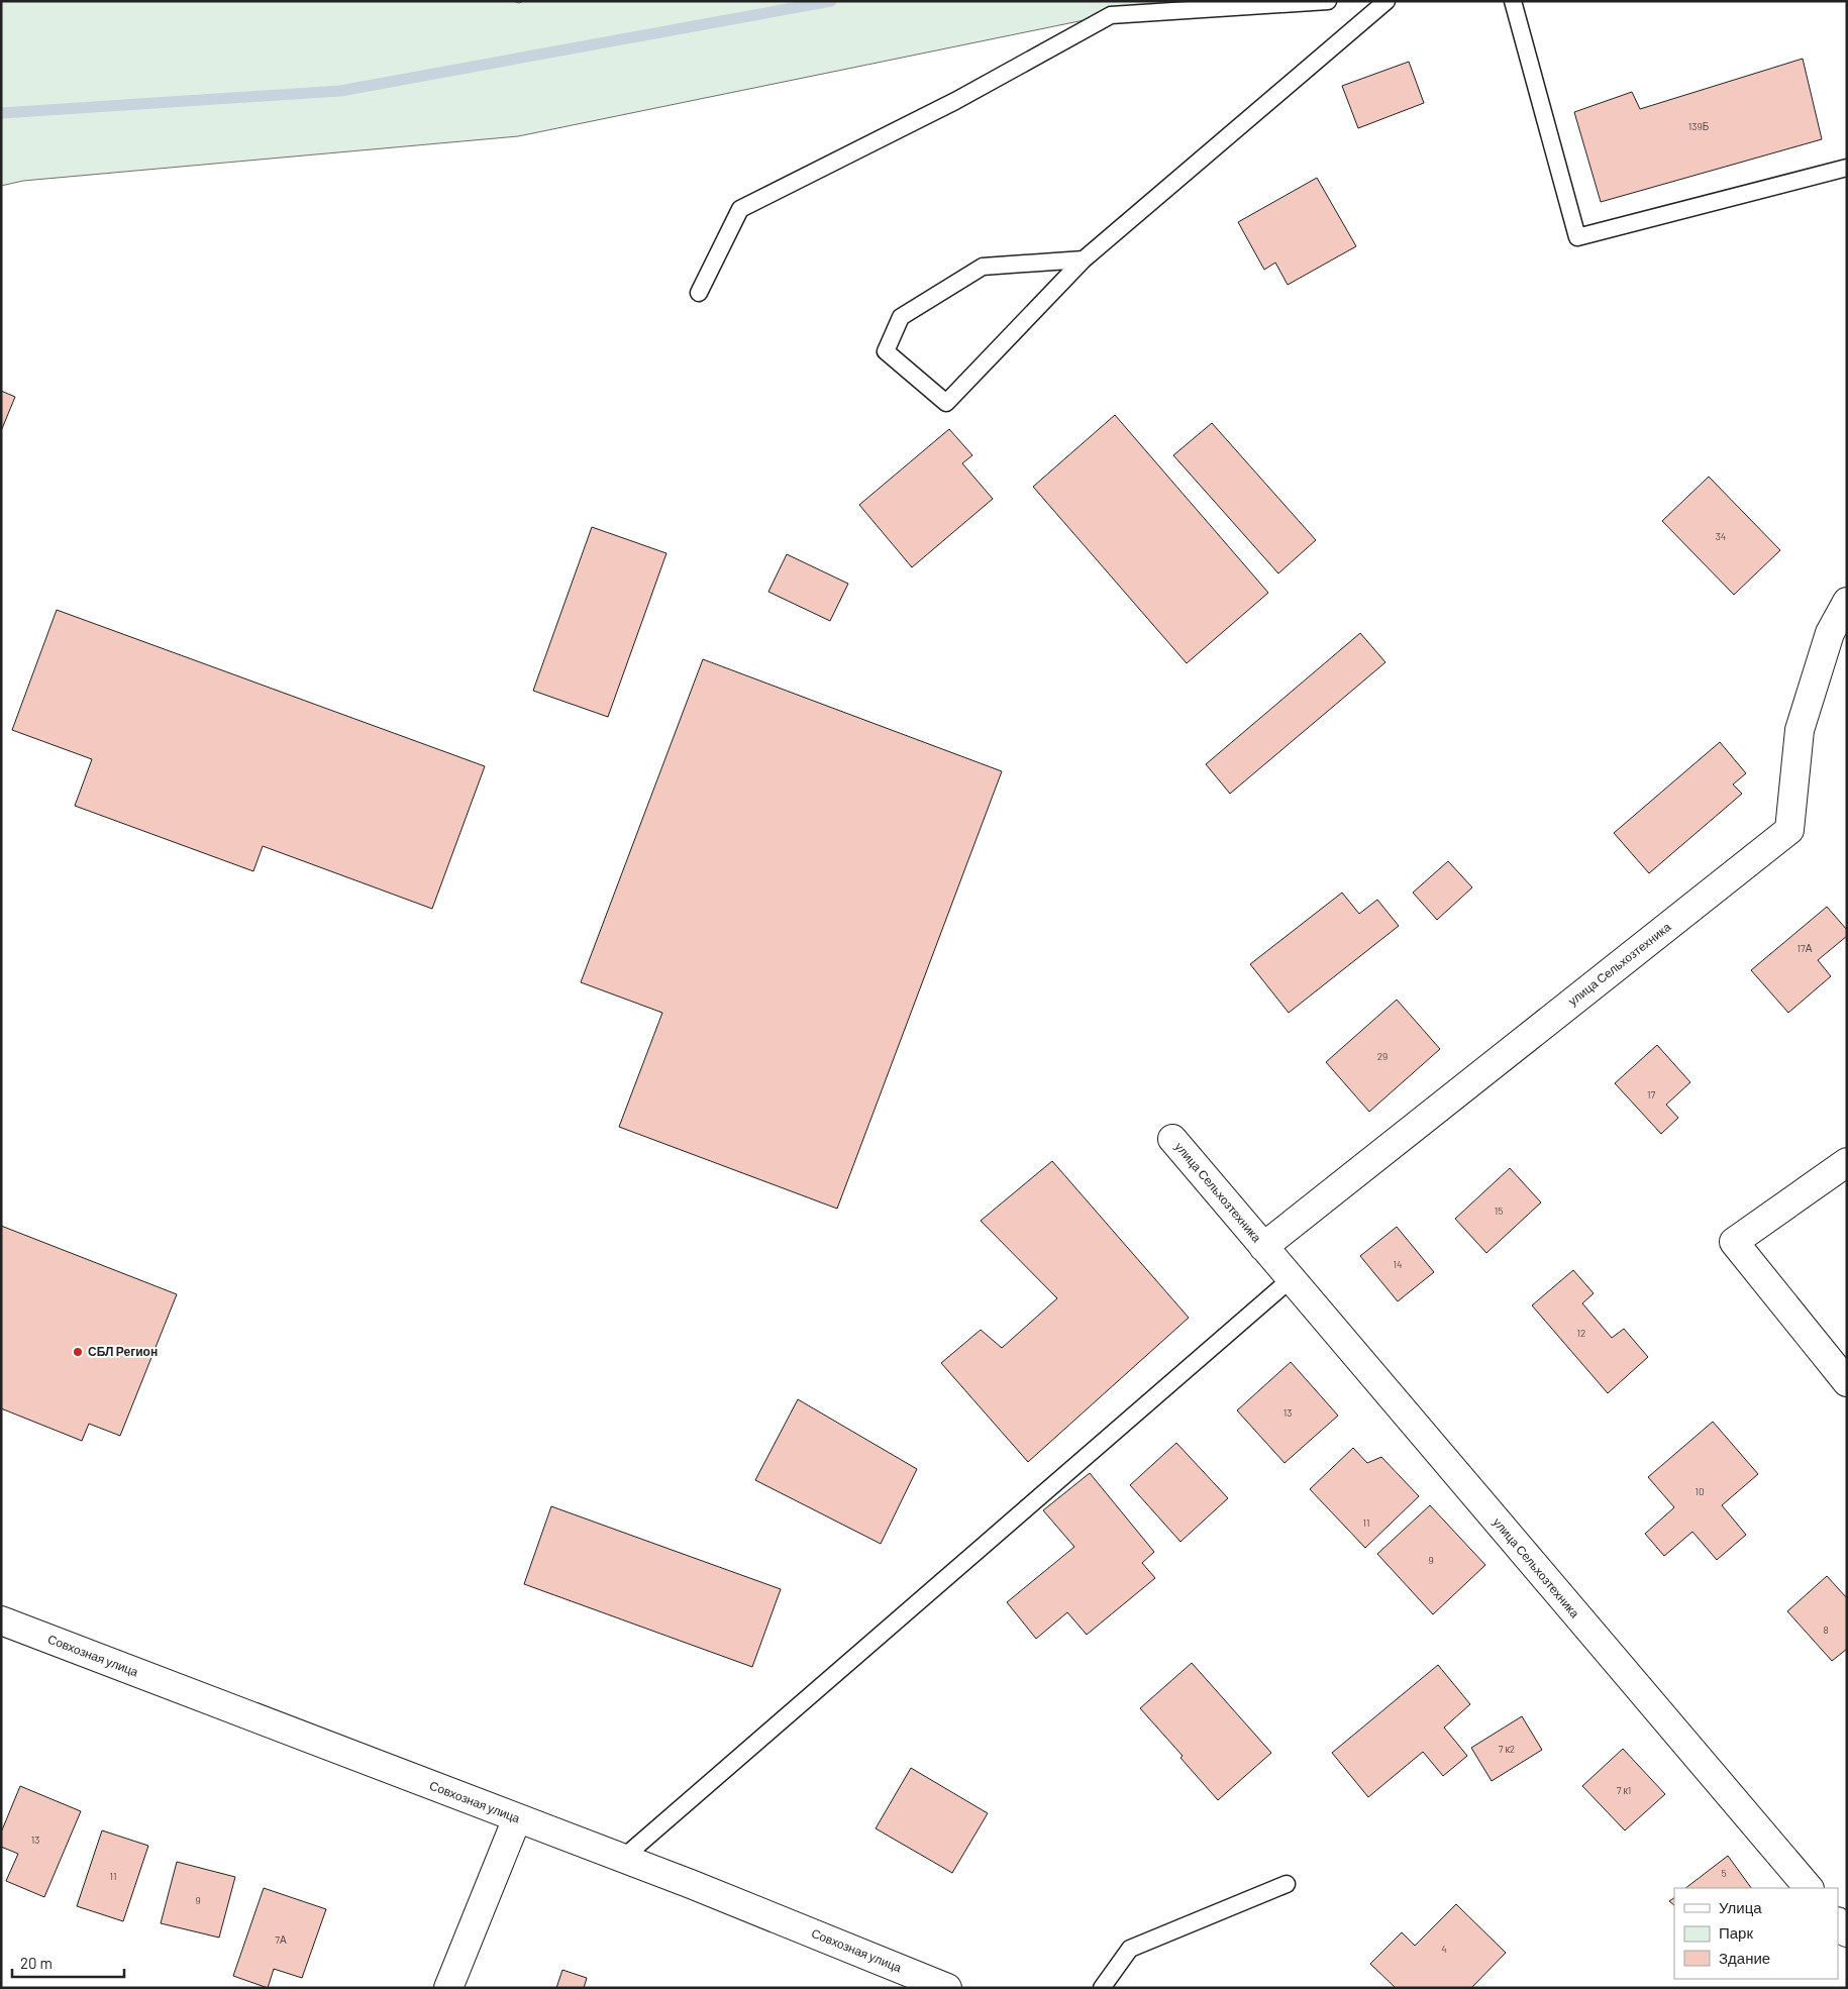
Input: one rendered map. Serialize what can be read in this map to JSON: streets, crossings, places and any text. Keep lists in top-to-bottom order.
{
  "streets": {
    "street": ["улица Сельхозтехника", "Совхозная улица"]
  },
  "places": ["СБЛ Регион"],
  "house_numbers": [
    "139Б",
    "34",
    "17А",
    "29",
    "17",
    "15",
    "14",
    "12",
    "13",
    "10",
    "11",
    "9",
    "8",
    "7 к2",
    "7 к1",
    "13",
    "5",
    "11",
    "9",
    "7А",
    "4"
  ],
  "legend": ["Улица", "Парк", "Здание"],
  "scale_bar": "20 m"
}
